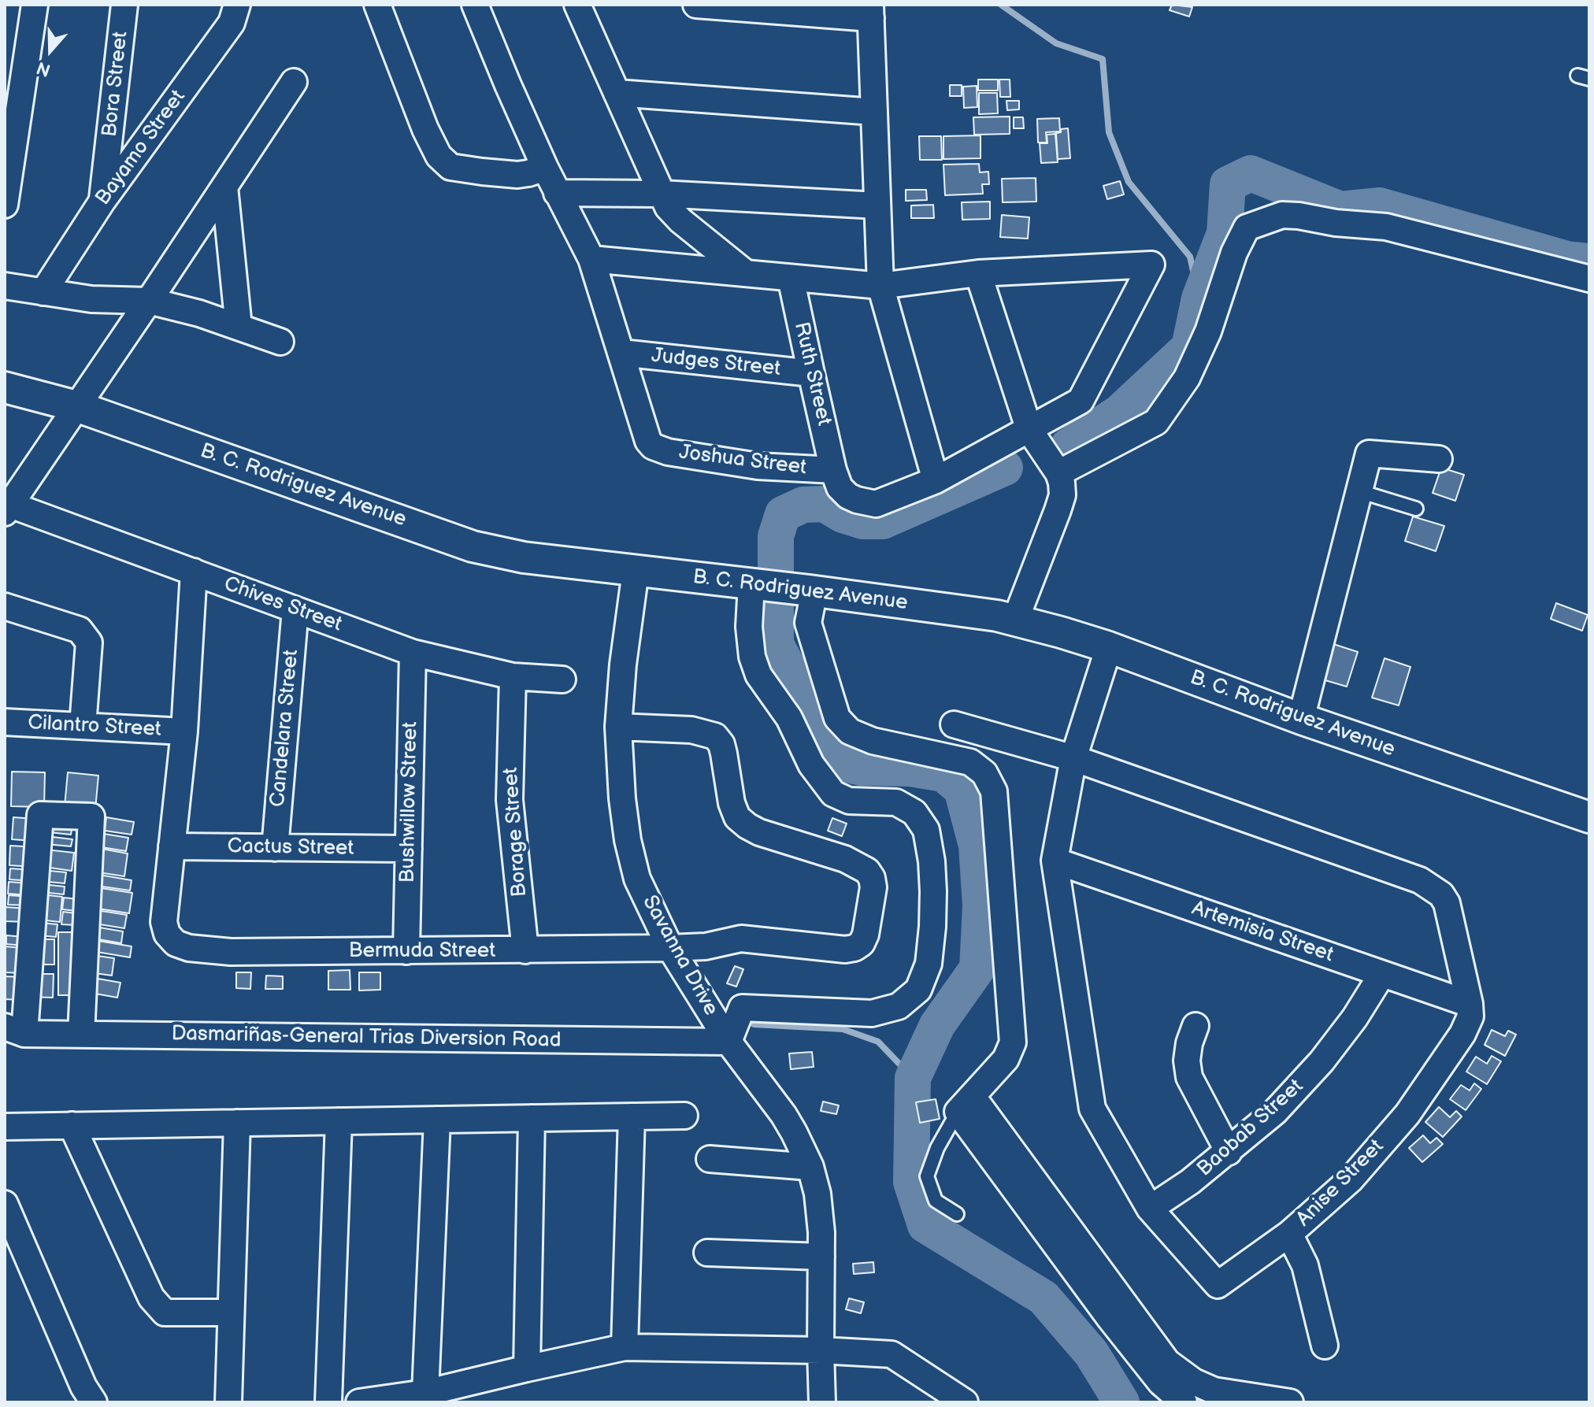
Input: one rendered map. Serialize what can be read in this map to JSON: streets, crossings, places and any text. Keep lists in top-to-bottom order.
{
  "streets": {
    "street": [
      "Bora Street",
      "Bayamo Street",
      "Judges Street",
      "Ruth Street",
      "Joshua Street",
      "B. C. Rodriguez Avenue",
      "Chives Street",
      "Cilantro Street",
      "Candelara Street",
      "Bushwillow Street",
      "Borage Street",
      "Cactus Street",
      "Artemisia Street",
      "Bermuda Street",
      "Savanna Drive",
      "Dasmariñas-General Trias Diversion Road",
      "Baobab Street",
      "Anise Street"
    ]
  },
  "crossings": [
    ["Bora Street", "Bayamo Street"],
    ["Judges Street", "Ruth Street"],
    ["Judges Street", "Joshua Street"],
    ["Ruth Street", "Joshua Street"],
    ["B. C. Rodriguez Avenue", "Savanna Drive"],
    ["B. C. Rodriguez Avenue", "Anise Street"],
    ["Chives Street", "Candelara Street"],
    ["Chives Street", "Bushwillow Street"],
    ["Chives Street", "Borage Street"],
    ["Candelara Street", "Cactus Street"],
    ["Bushwillow Street", "Cactus Street"],
    ["Bushwillow Street", "Bermuda Street"],
    ["Borage Street", "Bermuda Street"],
    ["Cactus Street", "Bermuda Street"],
    ["Artemisia Street", "Baobab Street"],
    ["Artemisia Street", "Anise Street"],
    ["Bermuda Street", "Savanna Drive"],
    ["Savanna Drive", "Dasmariñas-General Trias Diversion Road"],
    ["Baobab Street", "Anise Street"]
  ],
  "north": "bottom"
}
